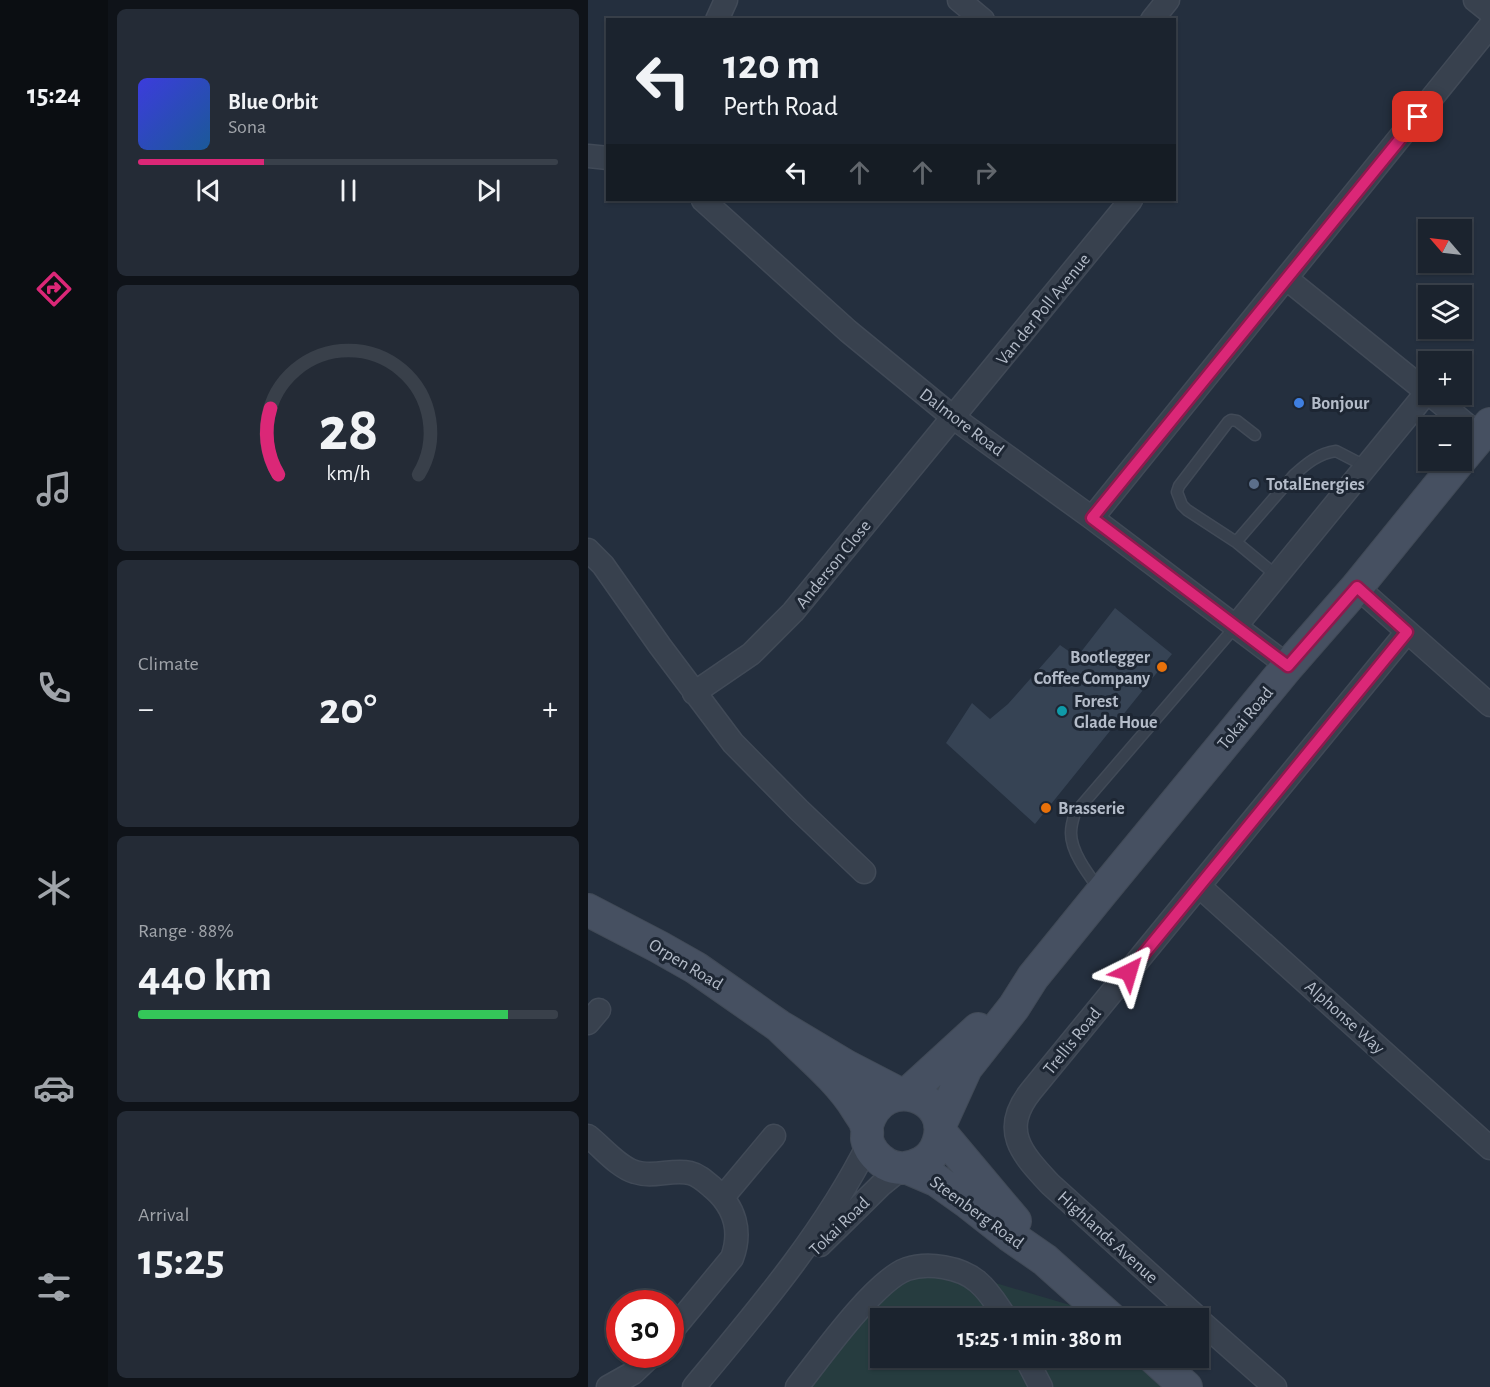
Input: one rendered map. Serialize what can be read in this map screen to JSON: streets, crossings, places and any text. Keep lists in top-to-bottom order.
{
  "streets": {
    "main road": ["Tokai Road", "Orpen Road", "Steenberg Road"],
    "street": [
      "Van der Poll Avenue",
      "Dalmore Road",
      "Anderson Close",
      "Alphonse Way",
      "Trellis Road",
      "Highlands Avenue"
    ]
  },
  "crossings": [
    ["Van der Poll Avenue", "Dalmore Road"],
    ["Van der Poll Avenue", "Anderson Close"],
    ["Dalmore Road", "Anderson Close"],
    ["Dalmore Road", "Tokai Road"],
    ["Tokai Road", "Orpen Road"],
    ["Tokai Road", "Steenberg Road"],
    ["Orpen Road", "Steenberg Road"],
    ["Alphonse Way", "Trellis Road"],
    ["Trellis Road", "Highlands Avenue"]
  ],
  "places": [
    "Bonjour",
    "TotalEnergies",
    "Bootlegger Coffee Company",
    "Forest Glade Houe",
    "Brasserie"
  ],
  "north": "top left",
  "page": {
    "tabs": "15:24",
    "turn": ["120 m", "Perth Road"],
    "song": ["Blue Orbit", "Sona"],
    "map_buttons": ["+", "−"],
    "tile": [
      "Climate",
      ["Range · 88%", "440 km"],
      ["Arrival", "15:25"]
    ],
    "heat": ["−", "20°", "+"],
    "limit": "30",
    "trip": "15:25 · 1 min · 380 m",
    "gauge": ["28", "km/h"]
  }
}
